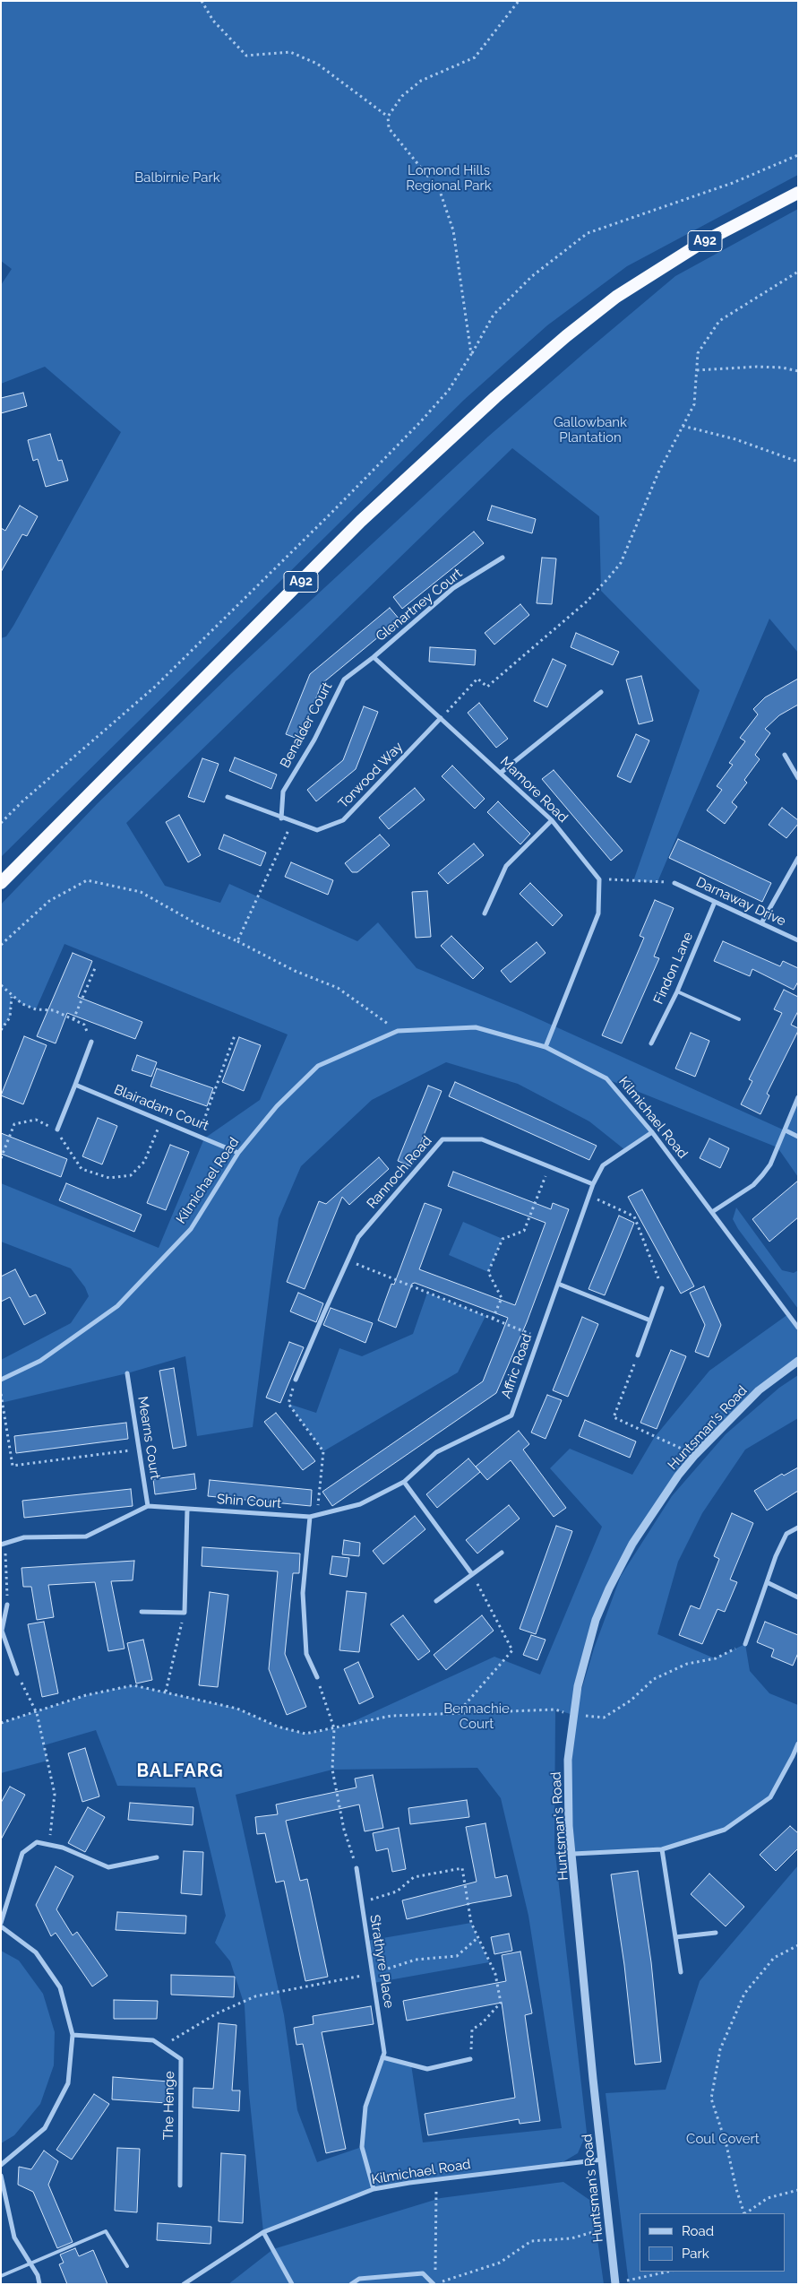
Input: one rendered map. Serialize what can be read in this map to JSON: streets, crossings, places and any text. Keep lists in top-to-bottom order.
{
  "streets": {
    "highway": ["A92"],
    "street": [
      "Glenartney Court",
      "Benalder Court",
      "Torwood Way",
      "Mamore Road",
      "Darnaway Drive",
      "Findon Lane",
      "Blairadam Court",
      "Kilmichael Road",
      "Rannoch Road",
      "Affric Road",
      "Huntsman's Road",
      "Mearns Court",
      "Shin Court",
      "Strathyre Place",
      "The Henge"
    ]
  },
  "crossings": [
    ["Glenartney Court", "Benalder Court"],
    ["Glenartney Court", "Mamore Road"],
    ["Benalder Court", "Torwood Way"],
    ["Benalder Court", "Mamore Road"],
    ["Torwood Way", "Mamore Road"],
    ["Darnaway Drive", "Findon Lane"],
    ["Blairadam Court", "Kilmichael Road"],
    ["Kilmichael Road", "Affric Road"],
    ["Kilmichael Road", "Huntsman's Road"],
    ["Kilmichael Road", "Strathyre Place"],
    ["Rannoch Road", "Affric Road"],
    ["Affric Road", "Shin Court"],
    ["Mearns Court", "Shin Court"]
  ],
  "districts": ["BALFARG"],
  "parks": [
    "Lomond Hills Regional Park",
    "Balbirnie Park",
    "Gallowbank Plantation",
    "Bennachie Court",
    "Coul Covert"
  ],
  "legend": ["Road", "Park"]
}
